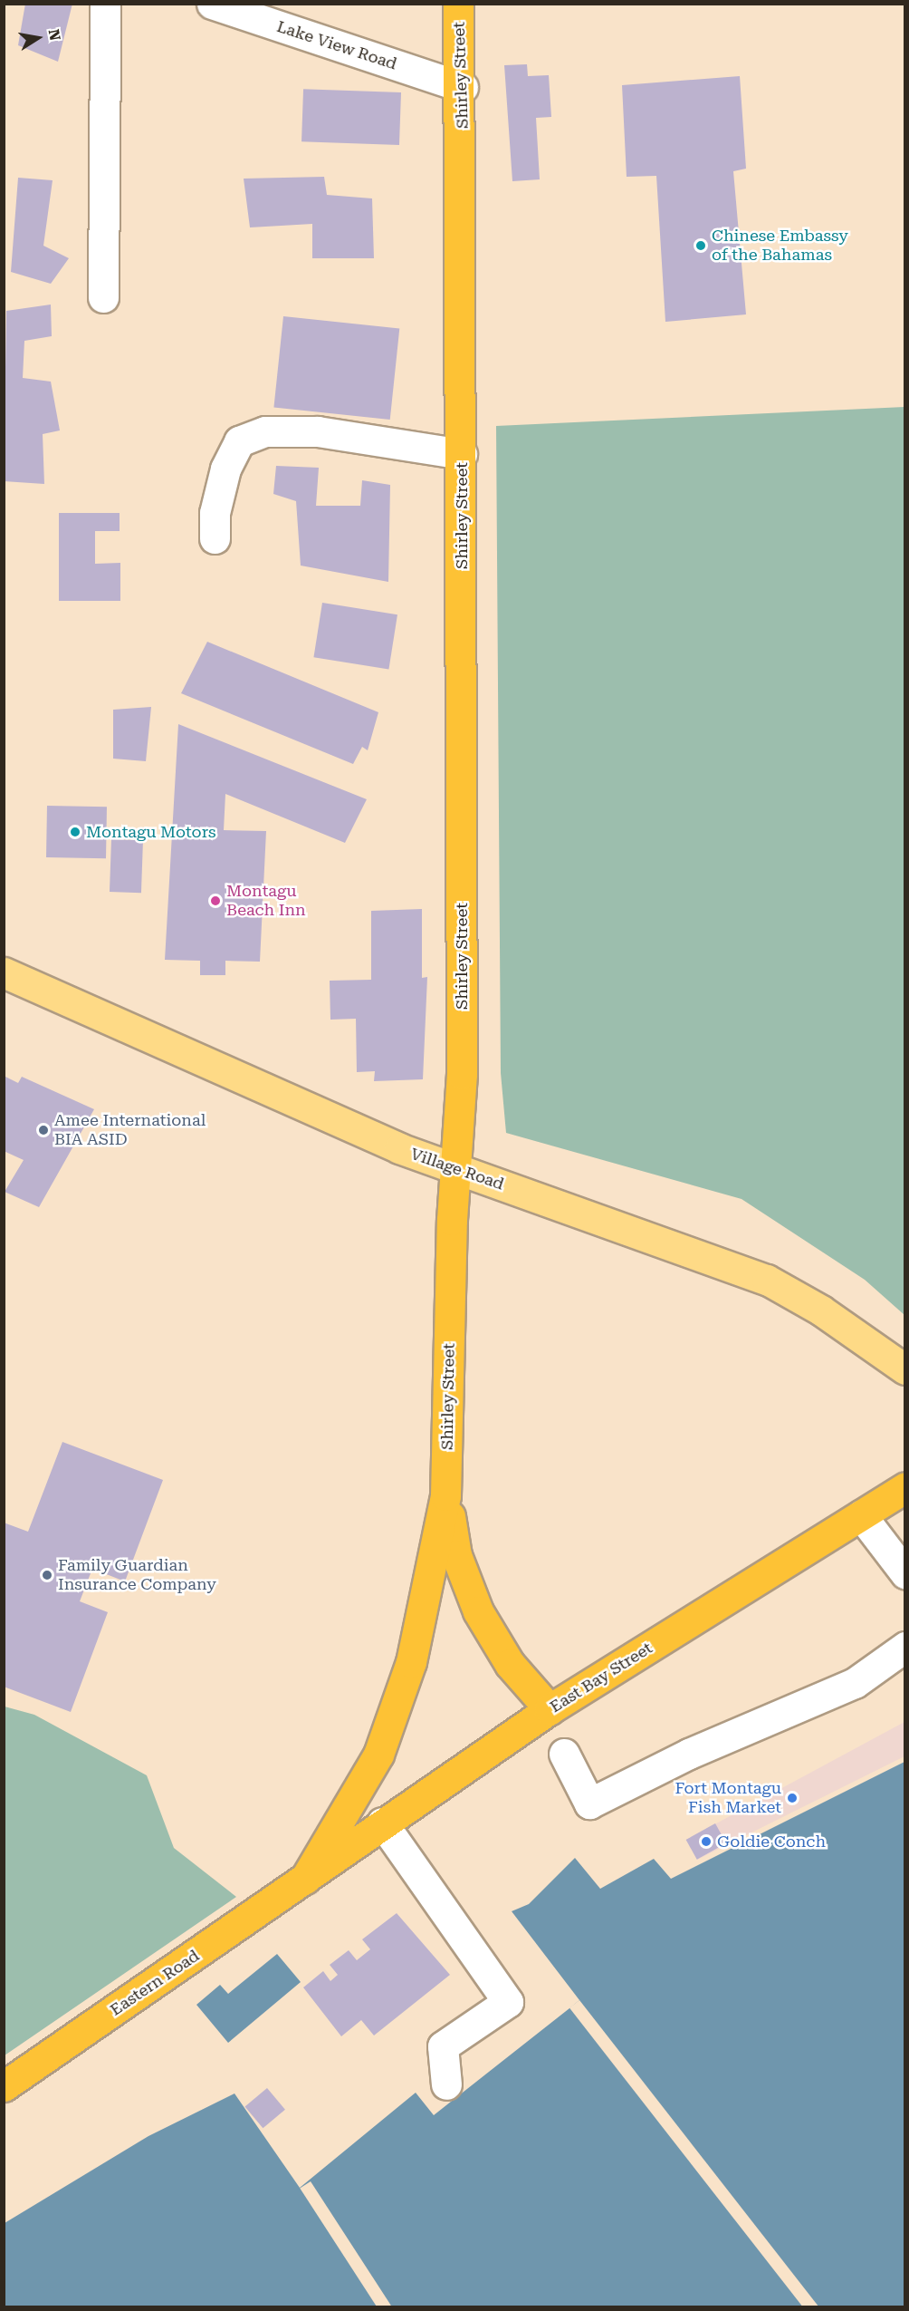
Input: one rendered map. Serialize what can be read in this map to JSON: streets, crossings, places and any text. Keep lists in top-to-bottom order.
{
  "streets": {
    "highway": ["Shirley Street", "East Bay Street", "Eastern Road"],
    "main road": ["Village Road"],
    "street": ["Lake View Road"]
  },
  "crossings": [
    ["Lake View Road", "Shirley Street"],
    ["Shirley Street", "Village Road"],
    ["Shirley Street", "East Bay Street"],
    ["Shirley Street", "Eastern Road"],
    ["East Bay Street", "Eastern Road"]
  ],
  "places": [
    "Chinese Embassy of the Bahamas",
    "Montagu Motors",
    "Montagu Beach Inn",
    "Amee International BIA ASID",
    "Family Guardian Insurance Company",
    "Fort Montagu Fish Market",
    "Goldie Conch"
  ],
  "north": "right"
}
